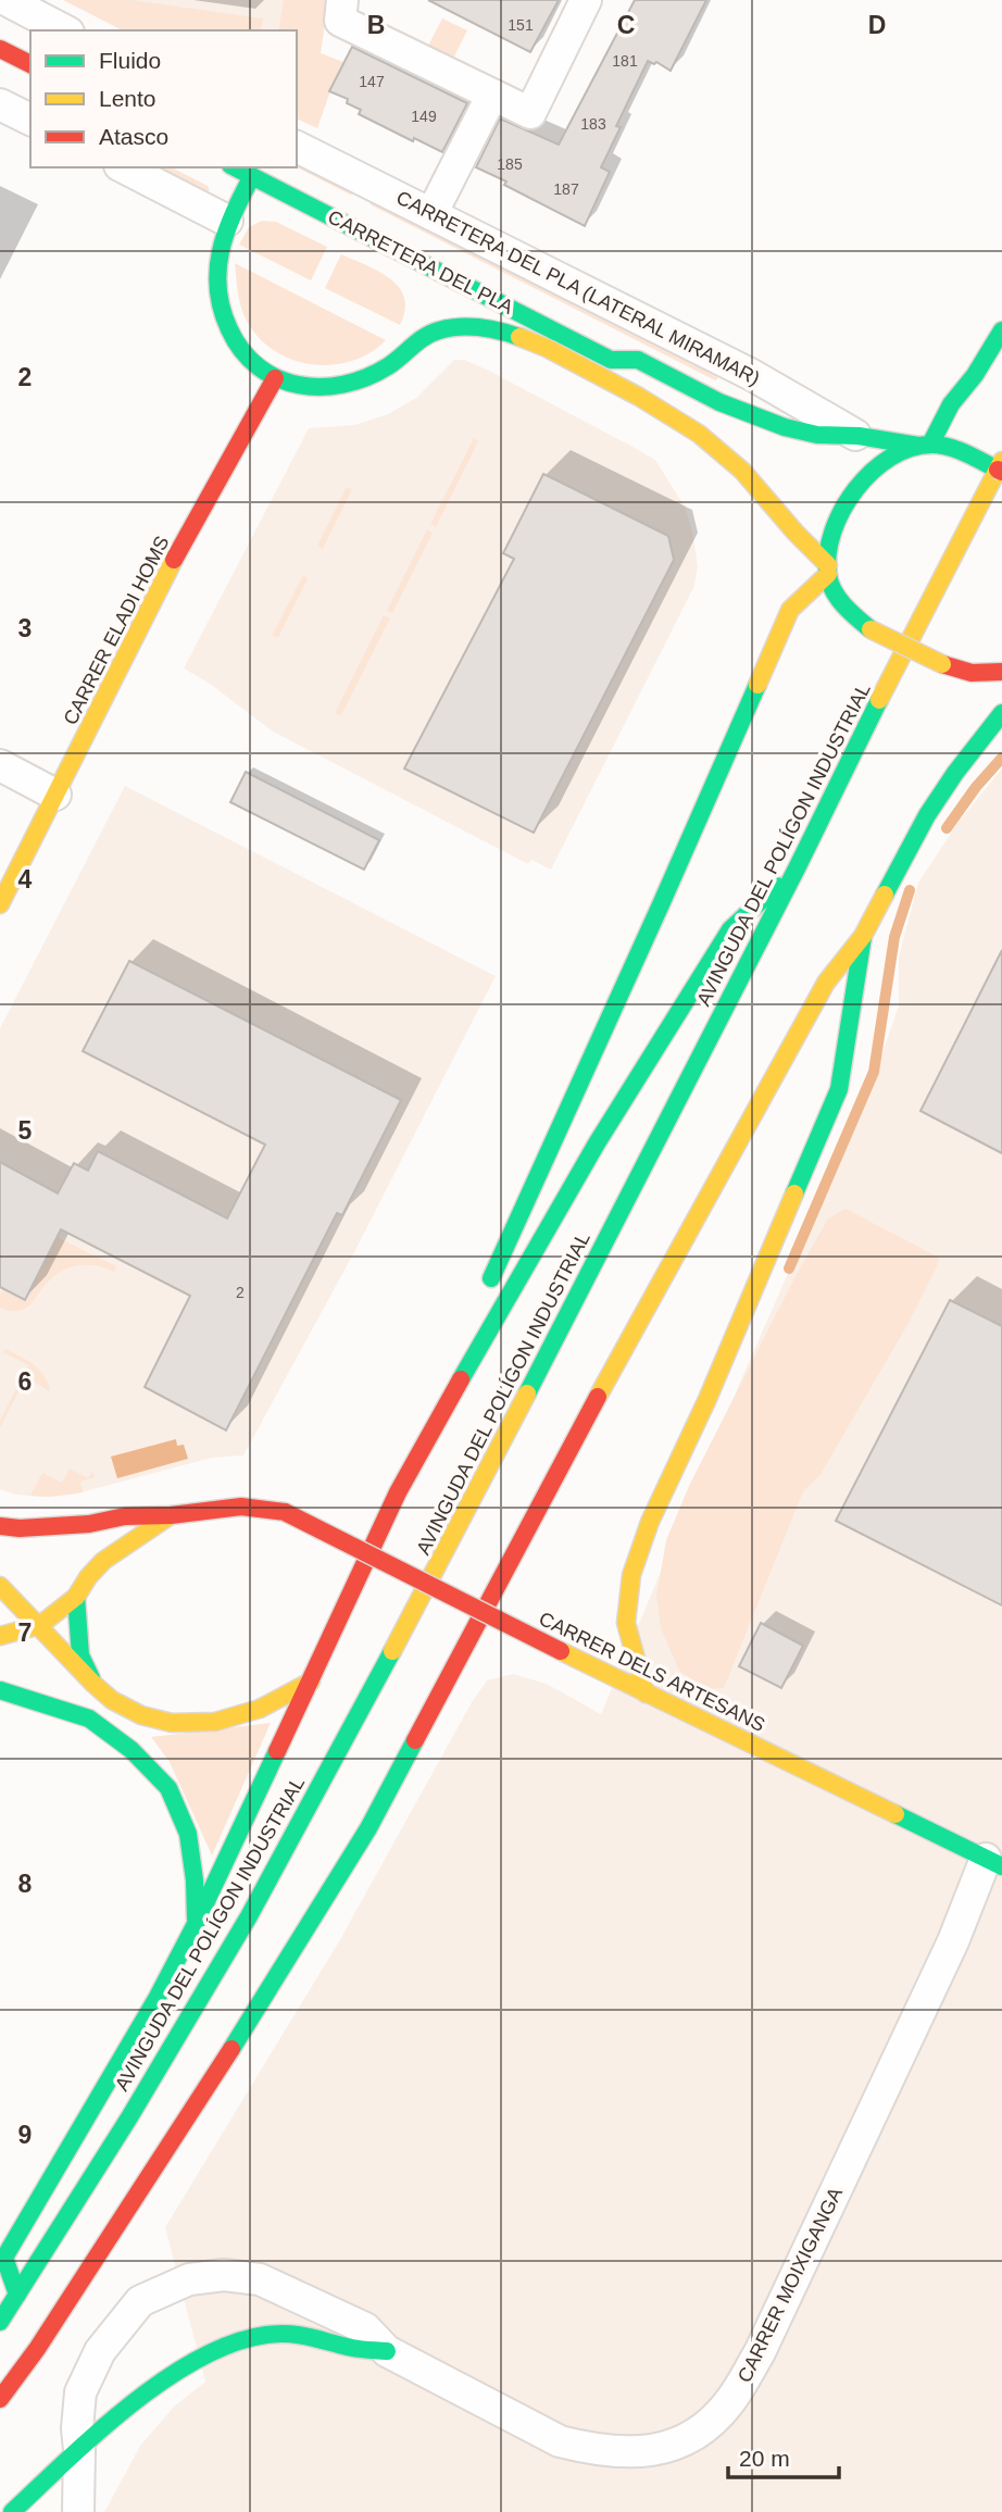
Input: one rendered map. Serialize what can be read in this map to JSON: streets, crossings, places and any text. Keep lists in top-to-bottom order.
{
  "streets": {
    "main road": [
      "CARRETERA DEL PLA",
      "CARRER ELADI HOMS",
      "AVINGUDA DEL POLÍGON INDUSTRIAL",
      "CARRER DELS ARTESANS"
    ],
    "street": ["CARRETERA DEL PLA (LATERAL MIRAMAR)", "CARRER MOIXIGANGA"]
  },
  "crossings": [
    ["CARRETERA DEL PLA", "CARRETERA DEL PLA (LATERAL MIRAMAR)"],
    ["CARRER DELS ARTESANS", "CARRER MOIXIGANGA"]
  ],
  "house_numbers": [
    "151",
    "181",
    "147",
    "149",
    "183",
    "185",
    "187",
    "2"
  ],
  "legend": ["Fluido", "Lento", "Atasco"],
  "scale_bar": "20 m",
  "grid": {
    "columns": ["B", "C", "D"],
    "rows": [
      "2",
      "3",
      "4",
      "5",
      "6",
      "7",
      "8",
      "9"
    ]
  }
}
